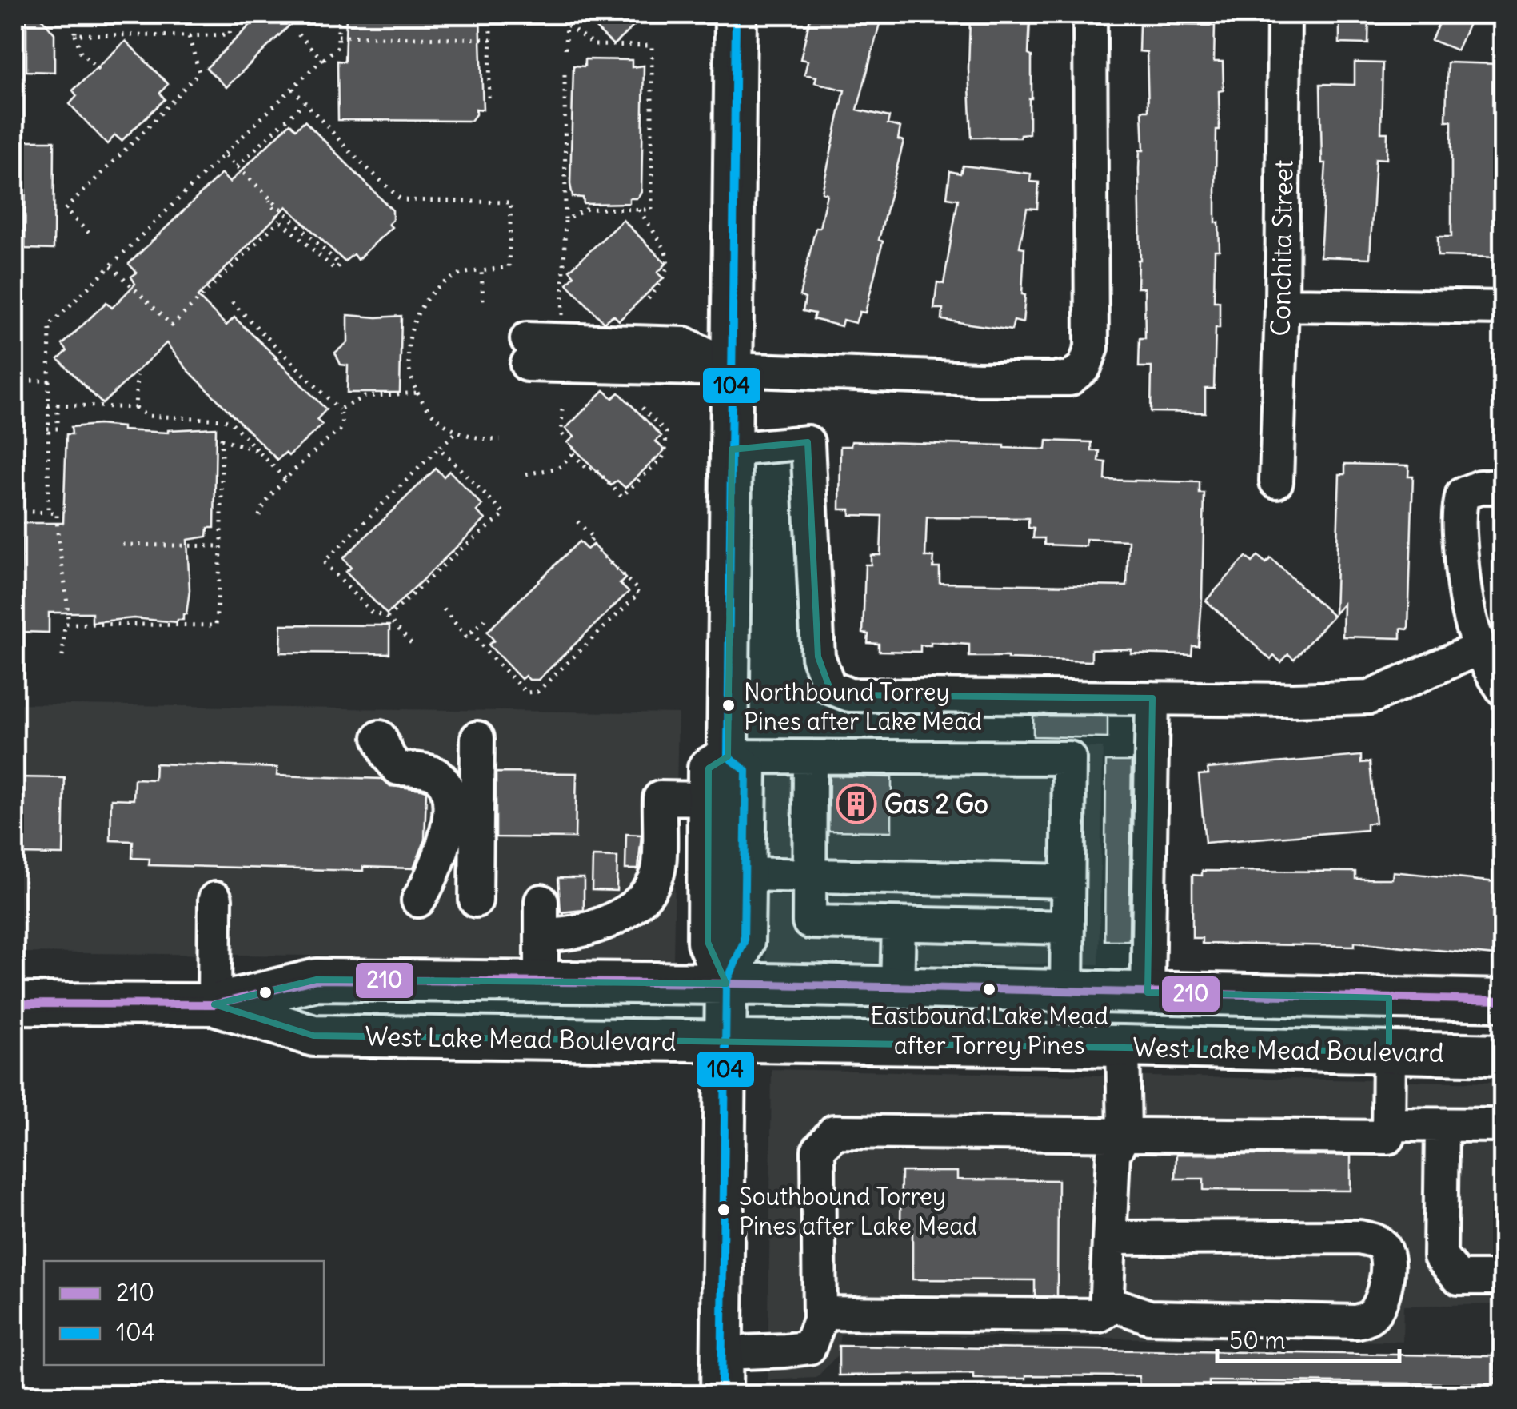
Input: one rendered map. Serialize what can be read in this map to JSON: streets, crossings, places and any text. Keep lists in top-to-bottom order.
{
  "streets": {
    "main road": ["West Lake Mead Boulevard"],
    "street": ["Conchita Street"]
  },
  "places": {
    "other": ["Northbound Torrey Pines after Lake Mead", "Eastbound Lake Mead after Torrey Pines", "Southbound Torrey Pines after Lake Mead"],
    "building": ["Gas 2 Go"]
  },
  "lines": ["transit line 104", "transit line 210"],
  "legend": ["210", "104"],
  "scale_bar": "50 m"
}
